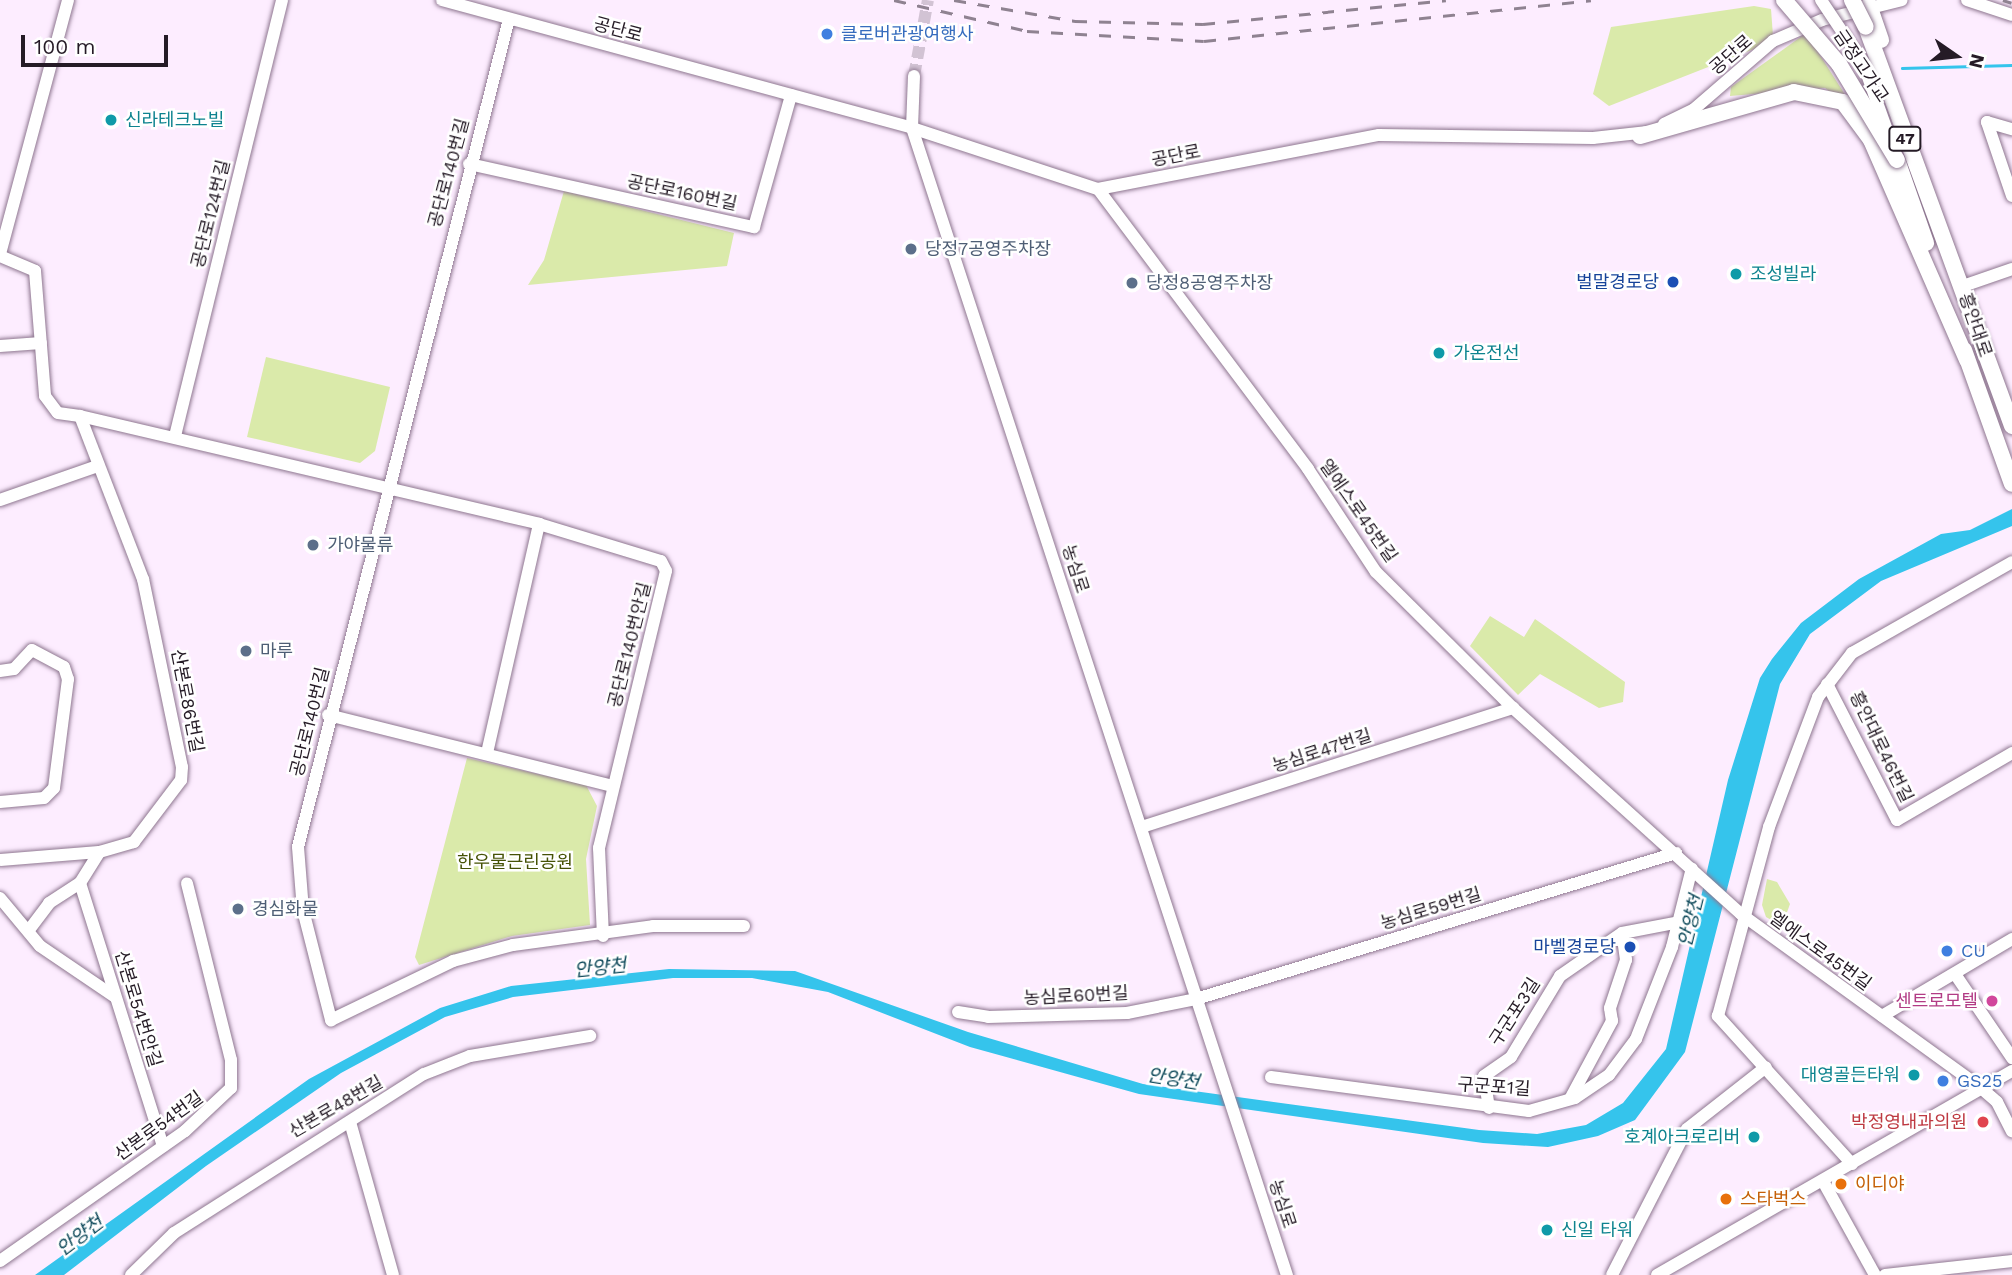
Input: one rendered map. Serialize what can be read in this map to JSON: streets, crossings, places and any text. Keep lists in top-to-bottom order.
{
  "streets": {
    "main road": ["금정고가교", "47", "흥안대로"],
    "street": [
      "공단로",
      "공단로140번길",
      "공단로160번길",
      "공단로124번길",
      "엘에스로45번길",
      "농심로",
      "공단로140번안길",
      "산본로86번길",
      "흥안대로46번길",
      "농심로47번길",
      "농심로59번길",
      "농심로60번길",
      "산본로54번안길",
      "구군포3길",
      "구군포1길",
      "산본로48번길",
      "산본로54번길"
    ]
  },
  "crossings": [
    ["공단로", "47"],
    ["공단로", "공단로140번길"],
    ["공단로", "공단로160번길"],
    ["공단로", "엘에스로45번길"],
    ["공단로", "농심로"],
    ["금정고가교", "47"],
    ["47", "흥안대로"],
    ["공단로140번길", "공단로160번길"],
    ["공단로140번길", "공단로140번안길"],
    ["공단로124번길", "공단로140번안길"],
    ["엘에스로45번길", "흥안대로46번길"],
    ["엘에스로45번길", "농심로47번길"],
    ["엘에스로45번길", "농심로59번길"],
    ["엘에스로45번길", "구군포1길"],
    ["농심로", "농심로47번길"],
    ["농심로", "농심로59번길"],
    ["농심로", "농심로60번길"],
    ["공단로140번안길", "산본로86번길"],
    ["농심로59번길", "농심로60번길"],
    ["산본로54번안길", "산본로54번길"],
    ["구군포3길", "구군포1길"]
  ],
  "water": ["안양천"],
  "parks": ["한우물근린공원"],
  "places": [
    "클로버관광여행사",
    "신라테크노빌",
    "당정7공영주차장",
    "조성빌라",
    "벌말경로당",
    "당정8공영주차장",
    "가온전선",
    "가야물류",
    "마루",
    "경심화물",
    "마벨경로당",
    "CU",
    "센트로모텔",
    "대영골든타워",
    "GS25",
    "박정영내과의원",
    "호계아크로리버",
    "이디야",
    "스타벅스",
    "신일 타워"
  ],
  "scale_bar": "100 m",
  "north": "right"
}
